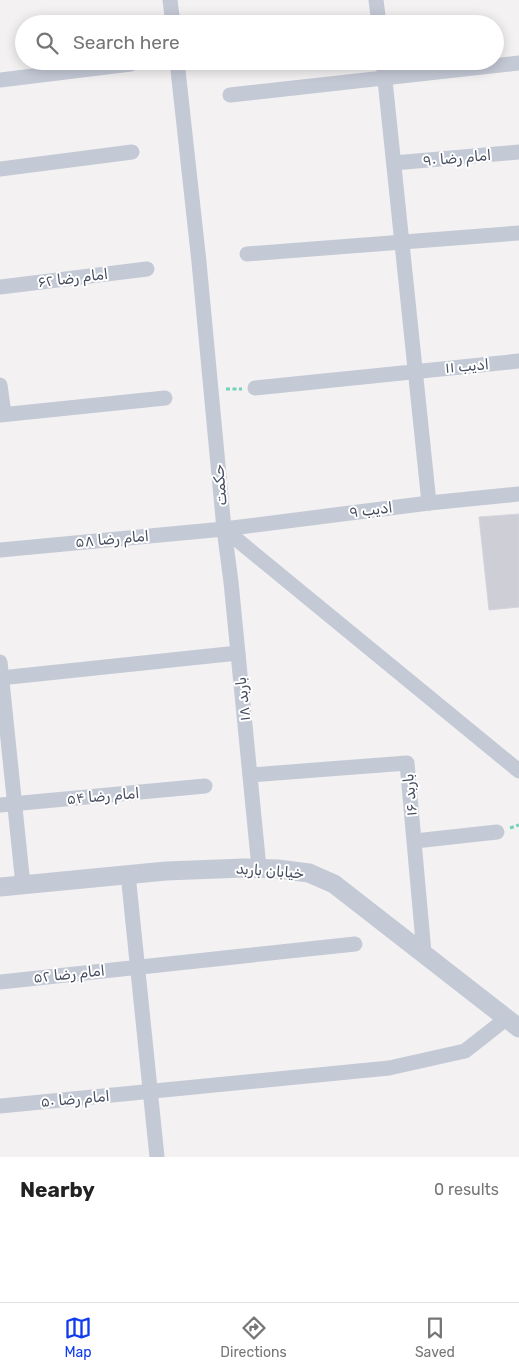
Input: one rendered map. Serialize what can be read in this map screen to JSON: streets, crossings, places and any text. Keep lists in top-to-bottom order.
{
  "streets": {
    "street": [
      "امام رضا ۹۰",
      "امام رضا ۶۲",
      "ادیب ۱۱",
      "حکمت",
      "ادیب ۹",
      "امام رضا ۵۸",
      "باربد ۱۸",
      "باربد ۱۶",
      "امام رضا ۵۴",
      "خیابان باربد",
      "امام رضا ۵۲",
      "امام رضا ۵۰"
    ]
  },
  "crossings": [
    ["حکمت", "ادیب ۹"],
    ["حکمت", "امام رضا ۵۸"],
    ["حکمت", "باربد ۱۸"],
    ["ادیب ۹", "امام رضا ۵۸"],
    ["ادیب ۹", "باربد ۱۸"],
    ["امام رضا ۵۸", "باربد ۱۸"],
    ["باربد ۱۸", "باربد ۱۶"],
    ["باربد ۱۸", "خیابان باربد"],
    ["باربد ۱۶", "خیابان باربد"],
    ["خیابان باربد", "امام رضا ۵۰"]
  ],
  "page": {
    "search": "Search here",
    "heading": ["Nearby", "0 results"],
    "nav": ["Map", "Directions", "Saved"]
  }
}
